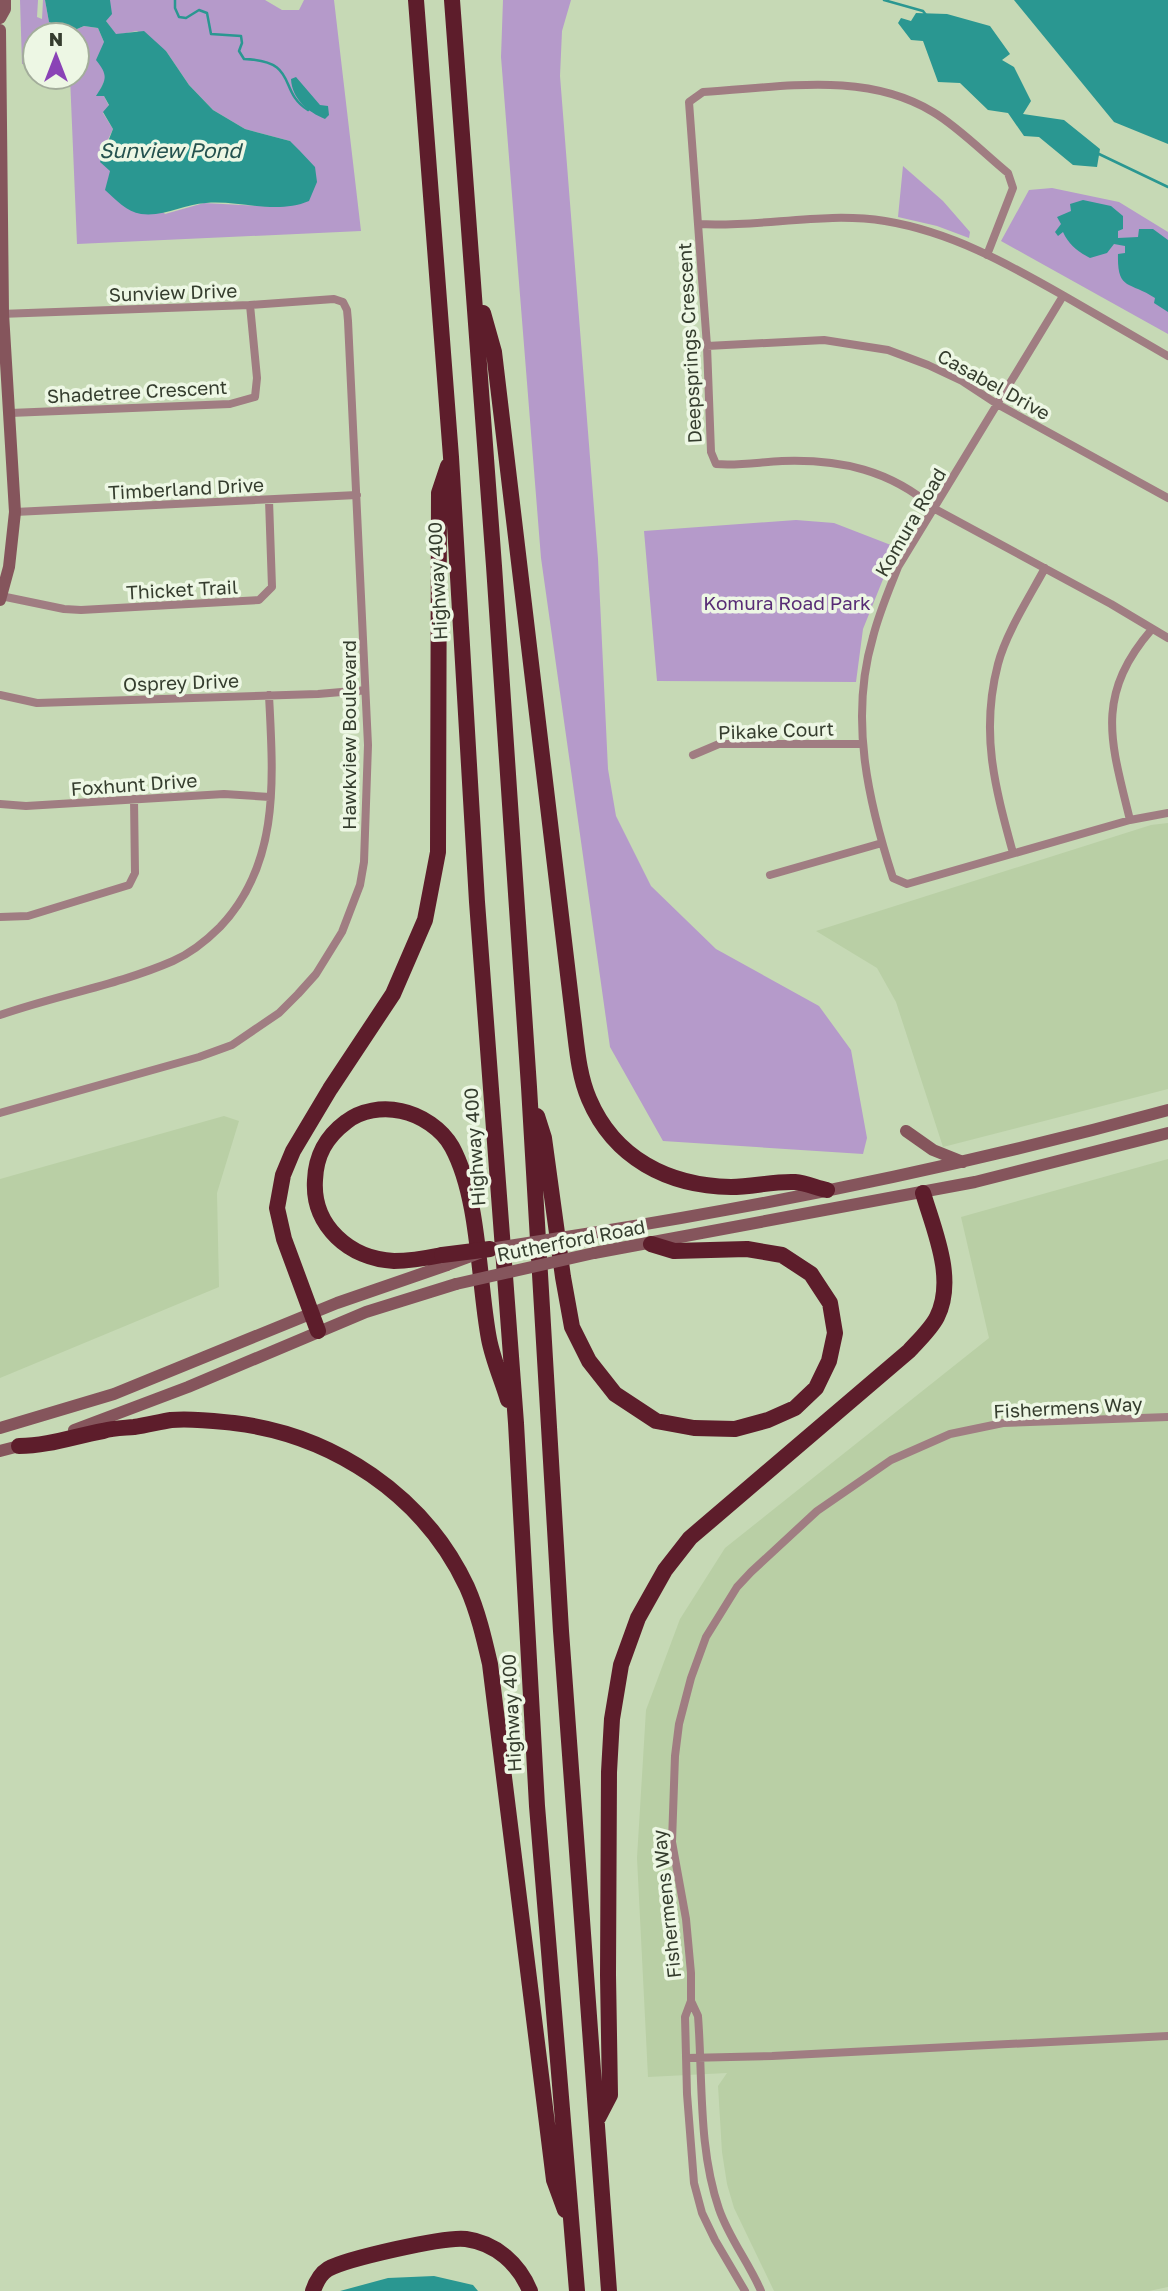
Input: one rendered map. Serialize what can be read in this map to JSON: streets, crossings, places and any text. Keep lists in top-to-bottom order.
{
  "streets": {
    "highway": ["Highway 400"],
    "main road": ["Rutherford Road"],
    "street": [
      "Sunview Drive",
      "Deepsprings Crescent",
      "Casabel Drive",
      "Shadetree Crescent",
      "Timberland Drive",
      "Komura Road",
      "Thicket Trail",
      "Osprey Drive",
      "Pikake Court",
      "Hawkview Boulevard",
      "Foxhunt Drive",
      "Fishermens Way"
    ]
  },
  "crossings": [
    ["Sunview Drive", "Shadetree Crescent"],
    ["Sunview Drive", "Hawkview Boulevard"],
    ["Deepsprings Crescent", "Casabel Drive"],
    ["Deepsprings Crescent", "Komura Road"],
    ["Casabel Drive", "Komura Road"],
    ["Timberland Drive", "Thicket Trail"],
    ["Timberland Drive", "Hawkview Boulevard"],
    ["Komura Road", "Pikake Court"],
    ["Osprey Drive", "Hawkview Boulevard"]
  ],
  "water": ["Sunview Pond"],
  "parks": ["Komura Road Park"],
  "north": "top"
}
